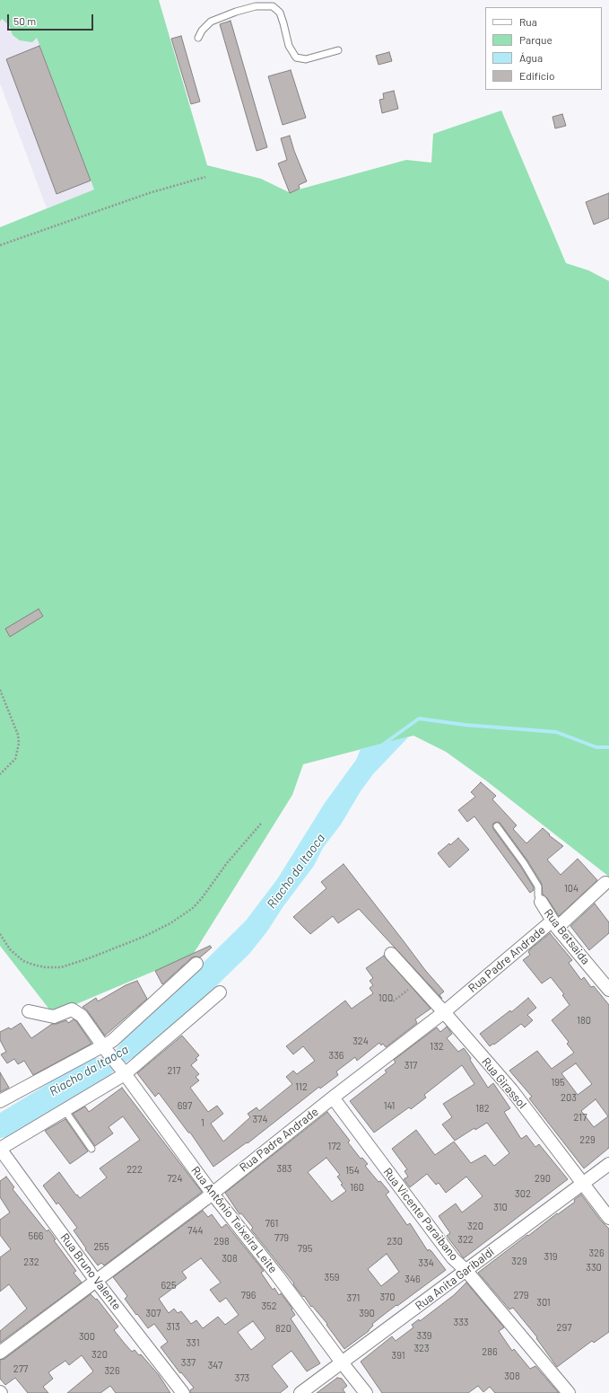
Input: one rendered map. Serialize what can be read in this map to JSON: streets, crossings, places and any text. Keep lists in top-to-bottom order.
{
  "streets": {
    "street": [
      "Rua Betsaida",
      "Rua Padre Andrade",
      "Rua Girassol",
      "Rua Vicente Paraibano",
      "Rua Antônio Teixeira Leite",
      "Rua Bruno Valente",
      "Rua Anita Garibaldi"
    ]
  },
  "crossings": [
    ["Rua Betsaida", "Rua Padre Andrade"],
    ["Rua Padre Andrade", "Rua Girassol"],
    ["Rua Padre Andrade", "Rua Vicente Paraibano"],
    ["Rua Padre Andrade", "Rua Antônio Teixeira Leite"],
    ["Rua Padre Andrade", "Rua Bruno Valente"],
    ["Rua Girassol", "Rua Anita Garibaldi"],
    ["Rua Vicente Paraibano", "Rua Anita Garibaldi"],
    ["Rua Antônio Teixeira Leite", "Rua Anita Garibaldi"]
  ],
  "water": ["Riacho da Itaoca"],
  "house_numbers": [
    "104",
    "100",
    "180",
    "324",
    "132",
    "336",
    "317",
    "217",
    "195",
    "112",
    "203",
    "697",
    "141",
    "182",
    "217",
    "374",
    "1",
    "229",
    "172",
    "383",
    "222",
    "154",
    "724",
    "290",
    "160",
    "302",
    "310",
    "761",
    "320",
    "744",
    "566",
    "779",
    "322",
    "298",
    "230",
    "255",
    "795",
    "326",
    "319",
    "308",
    "329",
    "232",
    "334",
    "330",
    "359",
    "346",
    "625",
    "796",
    "279",
    "370",
    "371",
    "301",
    "352",
    "307",
    "390",
    "333",
    "313",
    "297",
    "820",
    "339",
    "300",
    "331",
    "323",
    "286",
    "320",
    "391",
    "337",
    "347",
    "277",
    "326",
    "308",
    "373"
  ],
  "legend": [
    "Rua",
    "Parque",
    "Água",
    "Edifício"
  ],
  "scale_bar": "50 m"
}
